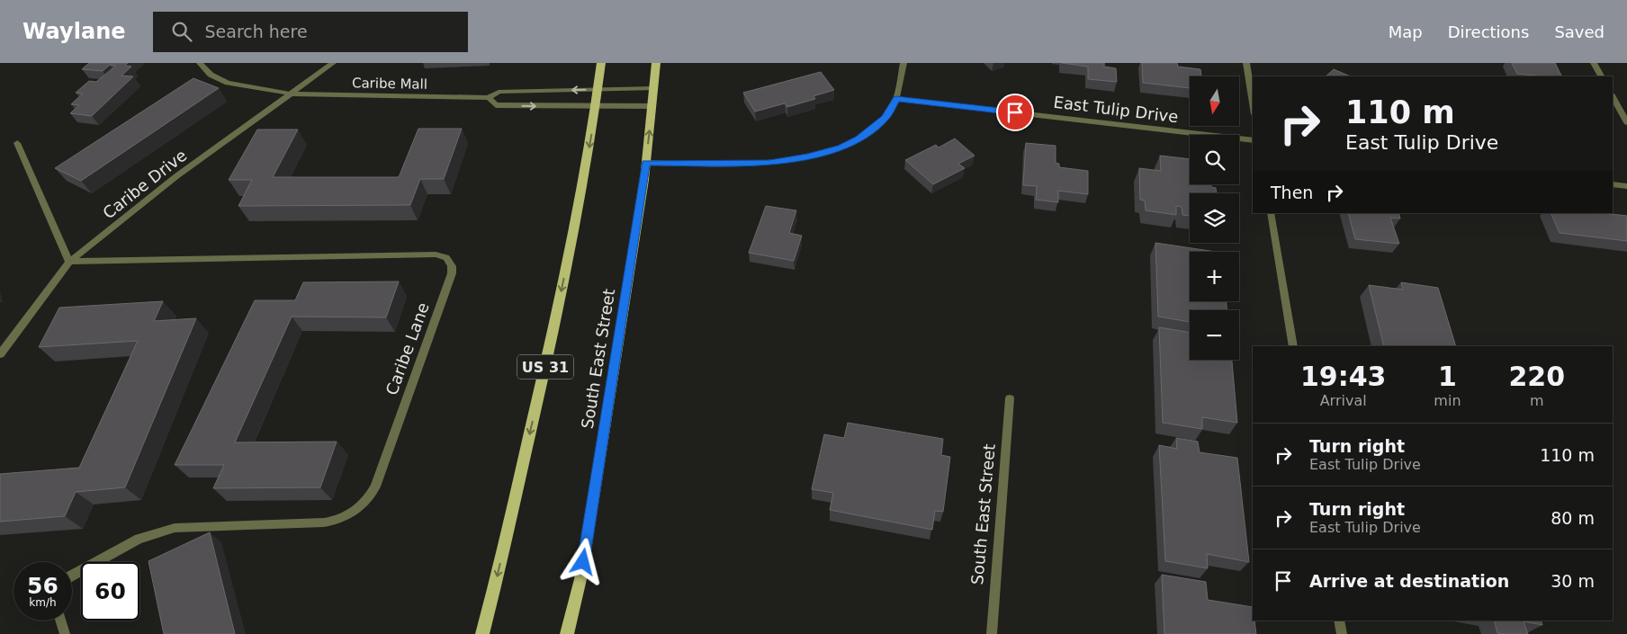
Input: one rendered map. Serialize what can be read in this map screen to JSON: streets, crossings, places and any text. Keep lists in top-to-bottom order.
{
  "streets": {
    "main road": ["South East Street", "US 31"],
    "street": [
      "Caribe Mall",
      "East Tulip Drive",
      "Caribe Drive",
      "Caribe Lane"
    ]
  },
  "crossings": [
    ["Caribe Mall", "Caribe Drive"],
    ["Caribe Mall", "South East Street"],
    ["Caribe Mall", "US 31"],
    ["Caribe Drive", "Caribe Lane"]
  ],
  "north": "bottom",
  "page": {
    "header": "Waylane",
    "search": "Search here",
    "nav": ["Map", "Directions", "Saved"],
    "map_buttons": ["+", "−"],
    "turn": ["110 m", "East Tulip Drive"],
    "then": "Then",
    "eta": [
      "19:43",
      "Arrival",
      "1",
      "min",
      "220",
      "m"
    ],
    "list": [
      {
        "name": "Turn right",
        "note": "East Tulip Drive",
        "value": "110 m"
      },
      {
        "name": "Turn right",
        "note": "East Tulip Drive",
        "value": "80 m"
      },
      {
        "name": "Arrive at destination",
        "value": "30 m"
      }
    ],
    "speed": "56 km/h",
    "limit": "60"
  }
}
